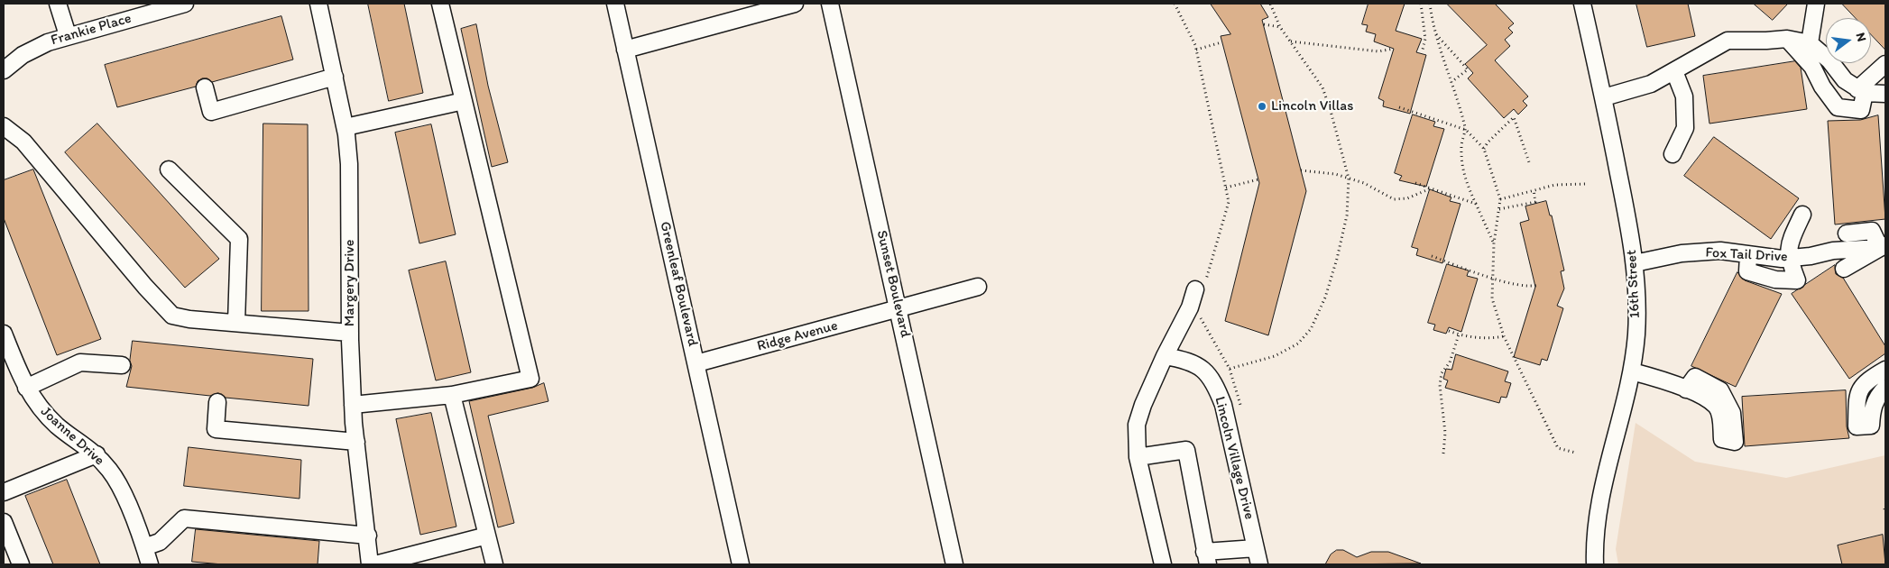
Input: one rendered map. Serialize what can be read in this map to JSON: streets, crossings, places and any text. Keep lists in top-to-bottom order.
{
  "streets": {
    "street": [
      "Frankie Place",
      "Fox Tail Drive",
      "Margery Drive",
      "Greenleaf Boulevard",
      "Sunset Boulevard",
      "16th Street",
      "Ridge Avenue",
      "Joanne Drive",
      "Lincoln Village Drive"
    ]
  },
  "crossings": [
    ["Fox Tail Drive", "16th Street"],
    ["Greenleaf Boulevard", "Ridge Avenue"],
    ["Sunset Boulevard", "Ridge Avenue"]
  ],
  "places": ["Lincoln Villas"],
  "north": "right"
}
